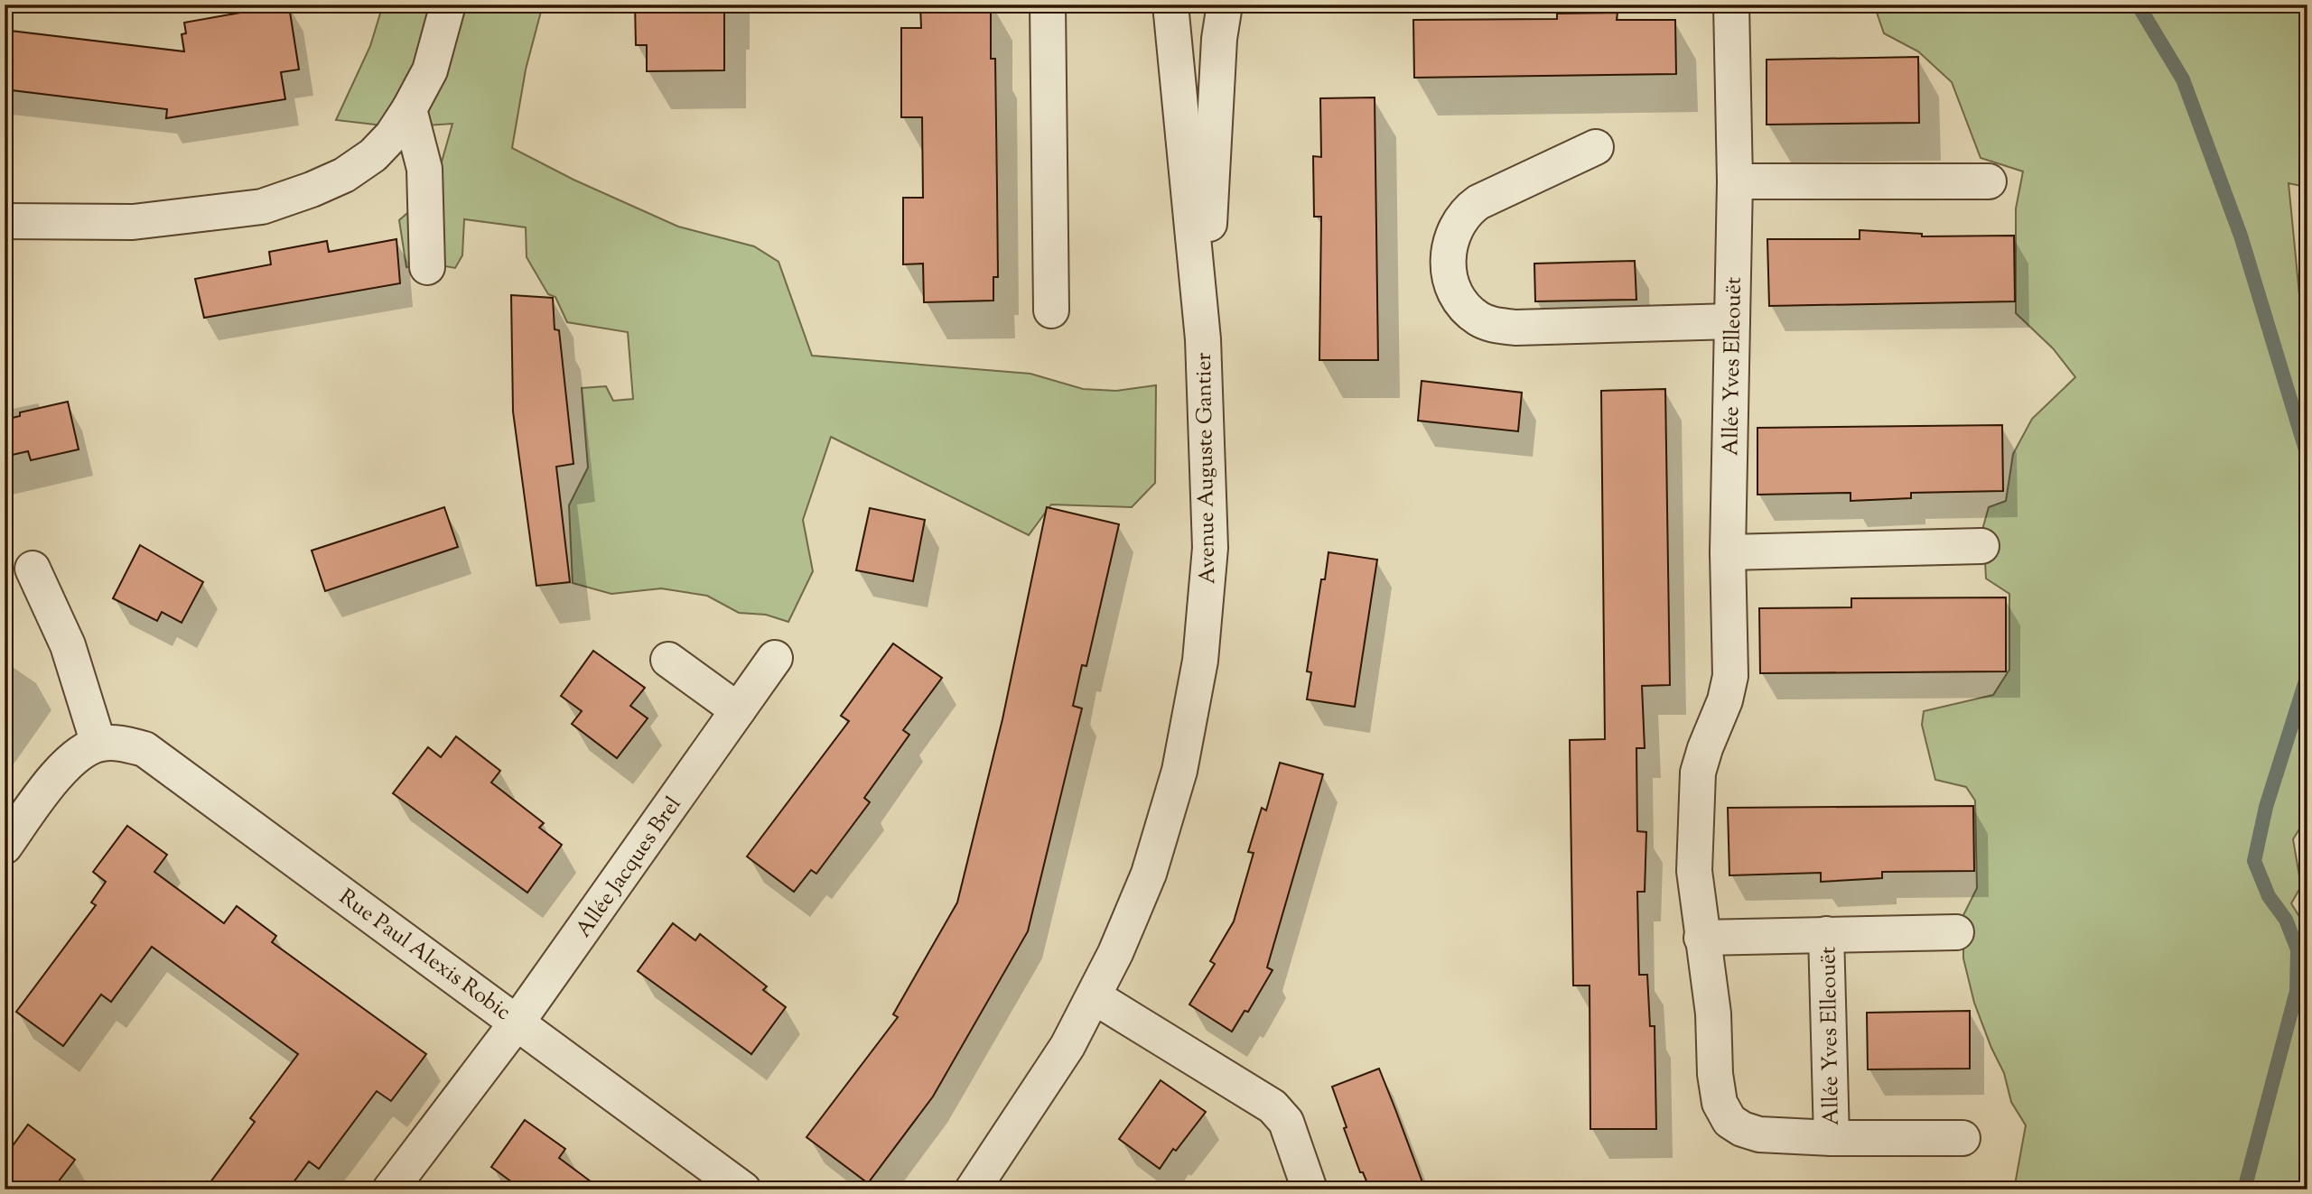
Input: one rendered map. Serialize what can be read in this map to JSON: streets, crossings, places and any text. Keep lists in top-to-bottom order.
{
  "streets": {
    "street": [
      "Allée Yves Elleouët",
      "Avenue Auguste Gantier",
      "Allée Jacques Brel",
      "Rue Paul Alexis Robic"
    ]
  },
  "crossings": [
    ["Allée Jacques Brel", "Rue Paul Alexis Robic"]
  ]
}
